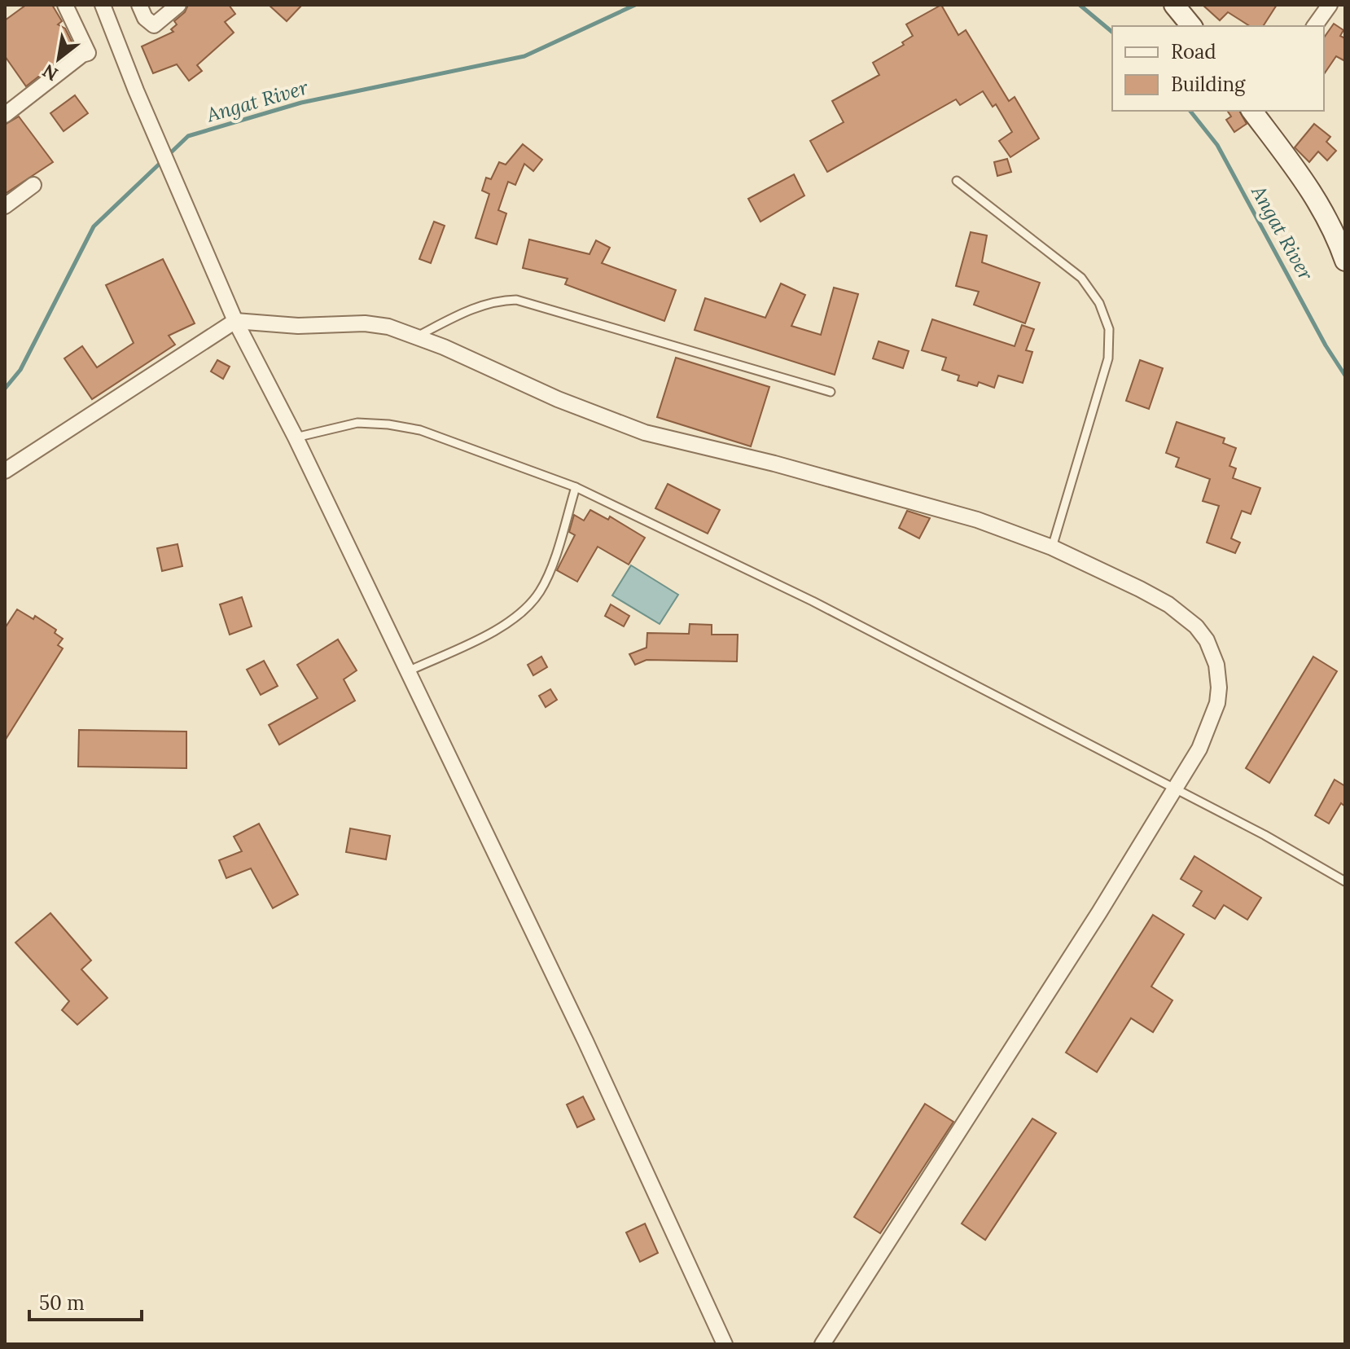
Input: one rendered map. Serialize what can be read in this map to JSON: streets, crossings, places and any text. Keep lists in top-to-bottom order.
{
  "water": ["Angat River"],
  "legend": ["Road", "Building"],
  "scale_bar": "50 m",
  "north": "bottom left"
}
